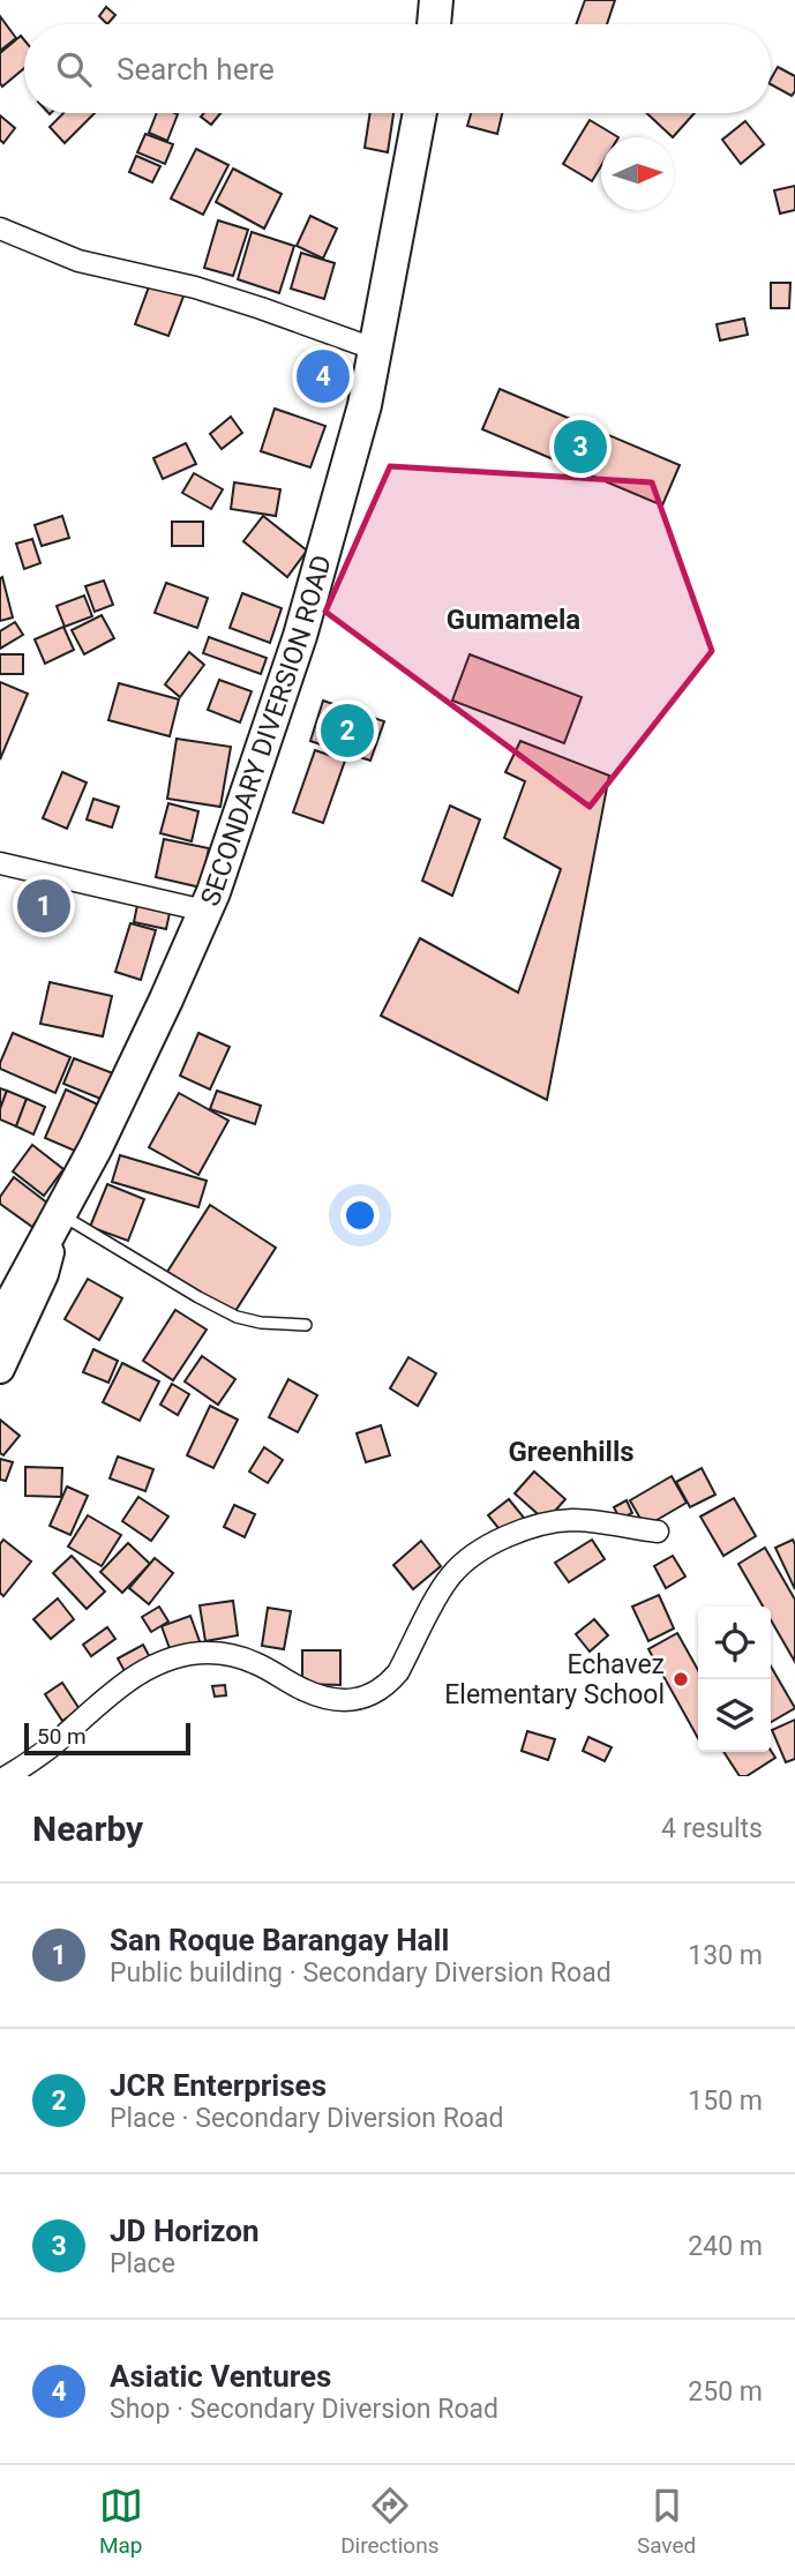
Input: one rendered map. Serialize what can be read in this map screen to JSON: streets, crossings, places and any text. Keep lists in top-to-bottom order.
{
  "streets": {
    "main road": ["SECONDARY DIVERSION ROAD"]
  },
  "districts": ["Gumamela", "Greenhills"],
  "places": ["Echavez Elementary School"],
  "scale_bar": "50 m",
  "north": "right",
  "page": {
    "search": "Search here",
    "pins": [
      "4",
      "3",
      "2",
      "1"
    ],
    "scale": "50 m",
    "heading": ["Nearby", "4 results"],
    "list": [
      {
        "mark": "1",
        "name": "San Roque Barangay Hall",
        "note": "Public building · Secondary Diversion Road",
        "value": "130 m"
      },
      {
        "mark": "2",
        "name": "JCR Enterprises",
        "note": "Place · Secondary Diversion Road",
        "value": "150 m"
      },
      {
        "mark": "3",
        "name": "JD Horizon",
        "note": "Place",
        "value": "240 m"
      },
      {
        "mark": "4",
        "name": "Asiatic Ventures",
        "note": "Shop · Secondary Diversion Road",
        "value": "250 m"
      }
    ],
    "nav": ["Map", "Directions", "Saved"]
  }
}
